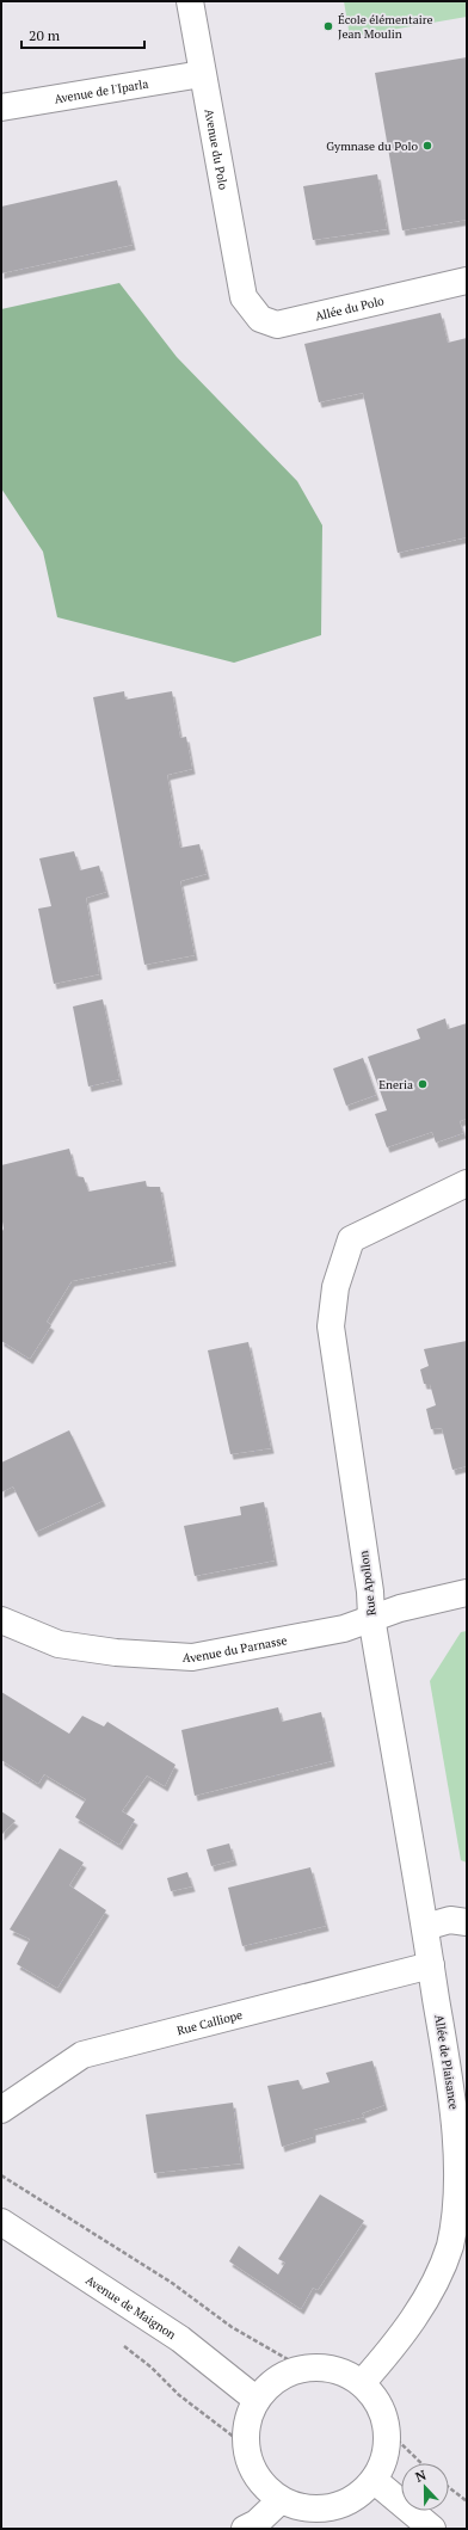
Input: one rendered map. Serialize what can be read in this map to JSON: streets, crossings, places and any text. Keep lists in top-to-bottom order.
{
  "streets": {
    "street": [
      "Avenue de l'Iparla",
      "Avenue du Polo",
      "Allée du Polo",
      "Rue Apollon",
      "Avenue du Parnasse",
      "Rue Calliope",
      "Allée de Plaisance",
      "Avenue de Maignon"
    ]
  },
  "crossings": [
    ["Avenue de l'Iparla", "Avenue du Polo"],
    ["Avenue du Polo", "Allée du Polo"],
    ["Rue Apollon", "Avenue du Parnasse"],
    ["Rue Apollon", "Allée de Plaisance"],
    ["Rue Calliope", "Allée de Plaisance"],
    ["Allée de Plaisance", "Avenue de Maignon"]
  ],
  "places": ["École élémentaire Jean Moulin", "Gymnase du Polo", "Eneria"],
  "scale_bar": "20 m",
  "north": "top"
}
